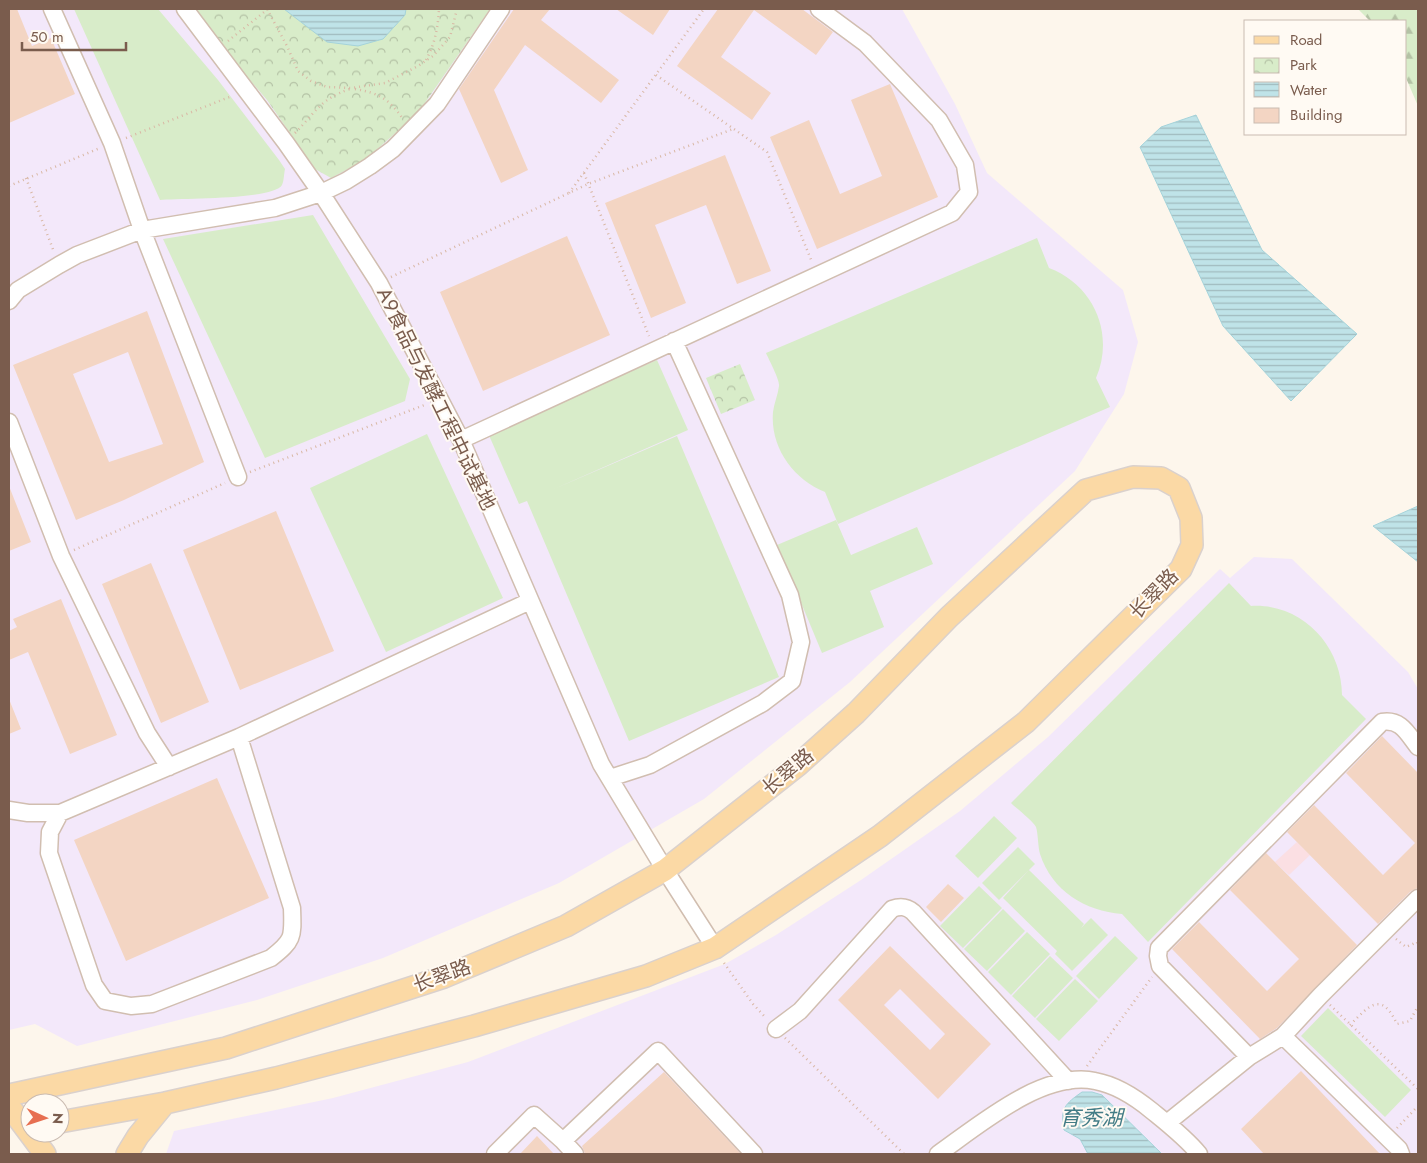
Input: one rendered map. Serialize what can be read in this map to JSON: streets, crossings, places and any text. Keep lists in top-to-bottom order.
{
  "streets": {
    "main road": ["长翠路"],
    "street": ["A9食品与发酵工程中试基地"]
  },
  "crossings": [
    ["A9食品与发酵工程中试基地", "长翠路"]
  ],
  "water": ["育秀湖"],
  "legend": [
    "Road",
    "Park",
    "Water",
    "Building"
  ],
  "scale_bar": "50 m",
  "north": "right"
}
